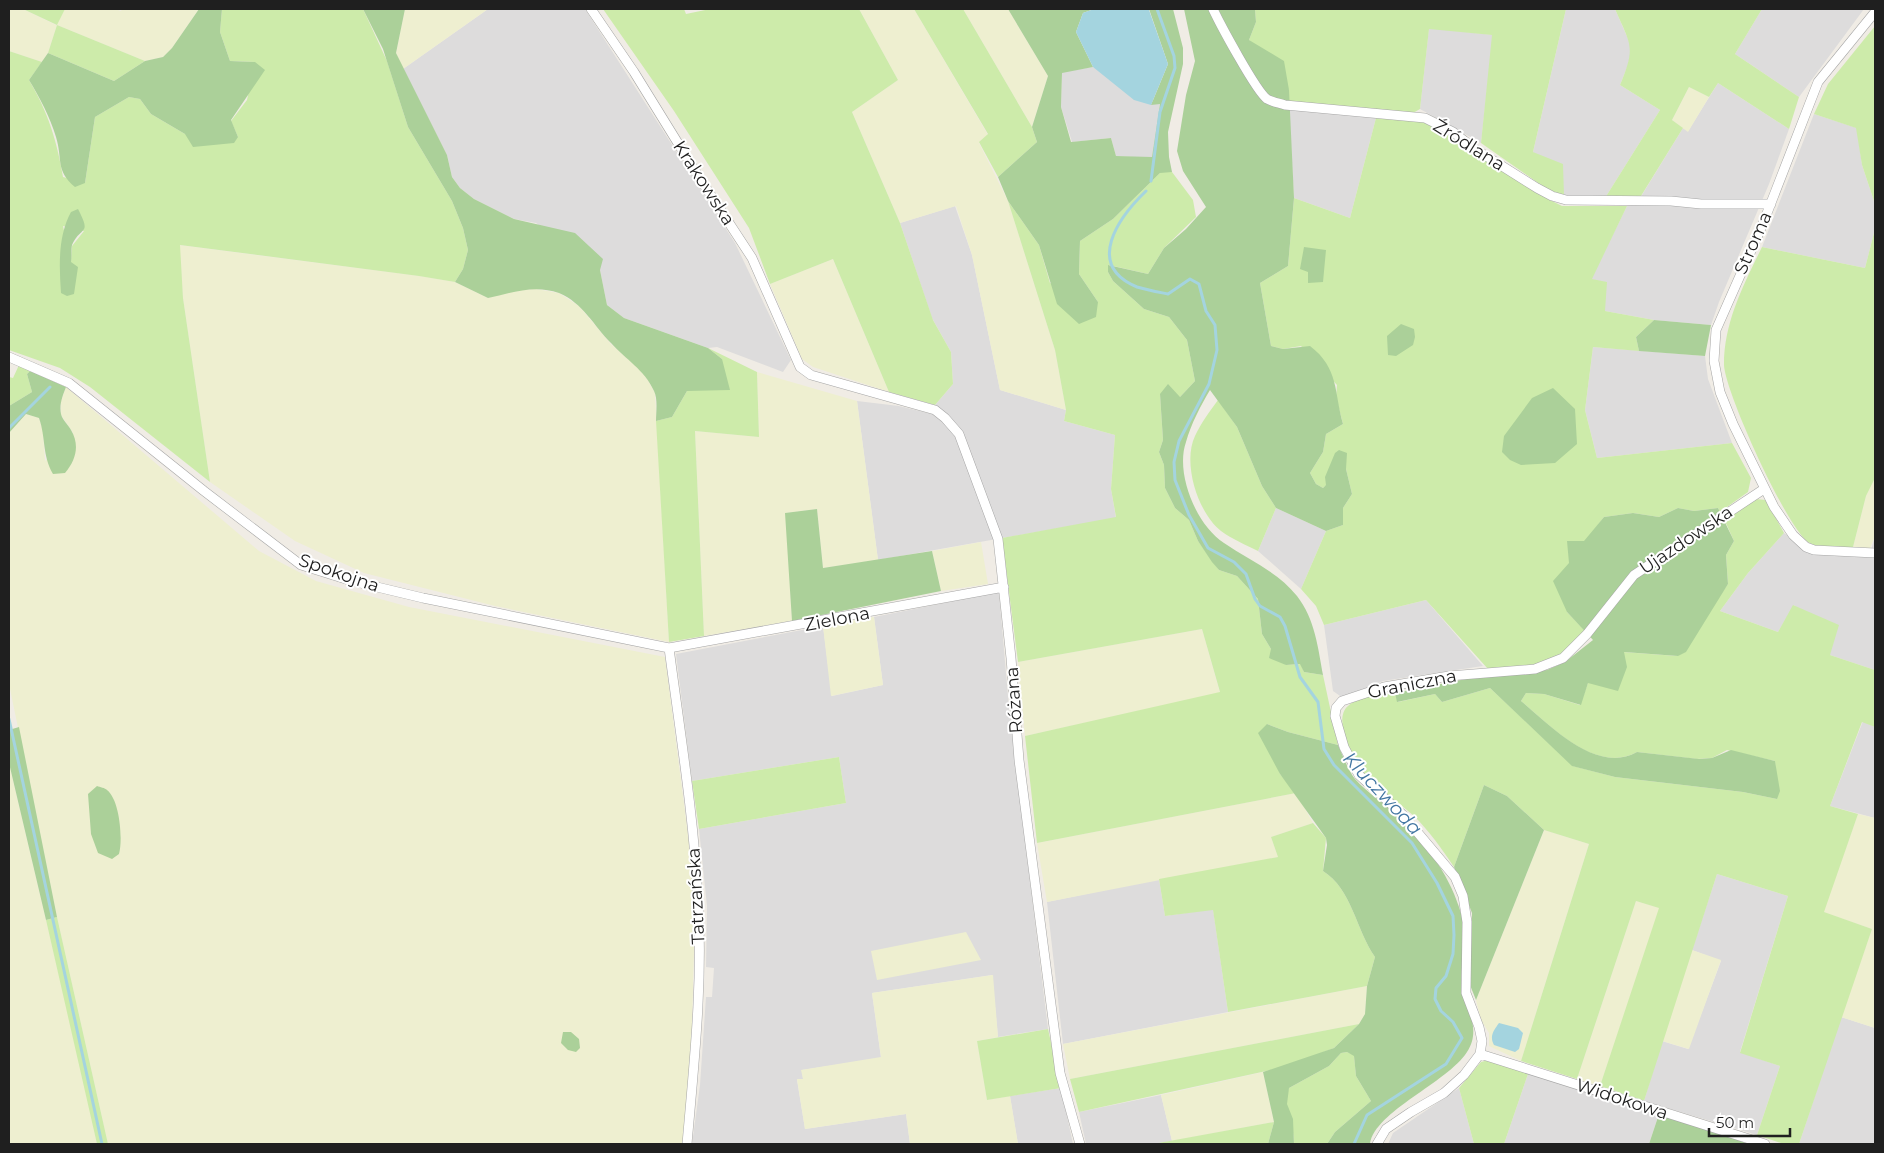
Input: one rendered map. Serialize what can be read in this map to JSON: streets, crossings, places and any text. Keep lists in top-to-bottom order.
{
  "streets": {
    "street": [
      "Źródlana",
      "Krakowska",
      "Stroma",
      "Ujazdowska",
      "Spokojna",
      "Zielona",
      "Graniczna",
      "Różana",
      "Tatrzańska",
      "Widokowa"
    ]
  },
  "crossings": [
    ["Źródlana", "Stroma"],
    ["Krakowska", "Różana"],
    ["Stroma", "Ujazdowska"],
    ["Ujazdowska", "Graniczna"],
    ["Spokojna", "Zielona"],
    ["Spokojna", "Tatrzańska"],
    ["Zielona", "Różana"],
    ["Zielona", "Tatrzańska"],
    ["Graniczna", "Widokowa"]
  ],
  "water": ["Kluczwoda"],
  "scale_bar": "50 m"
}
